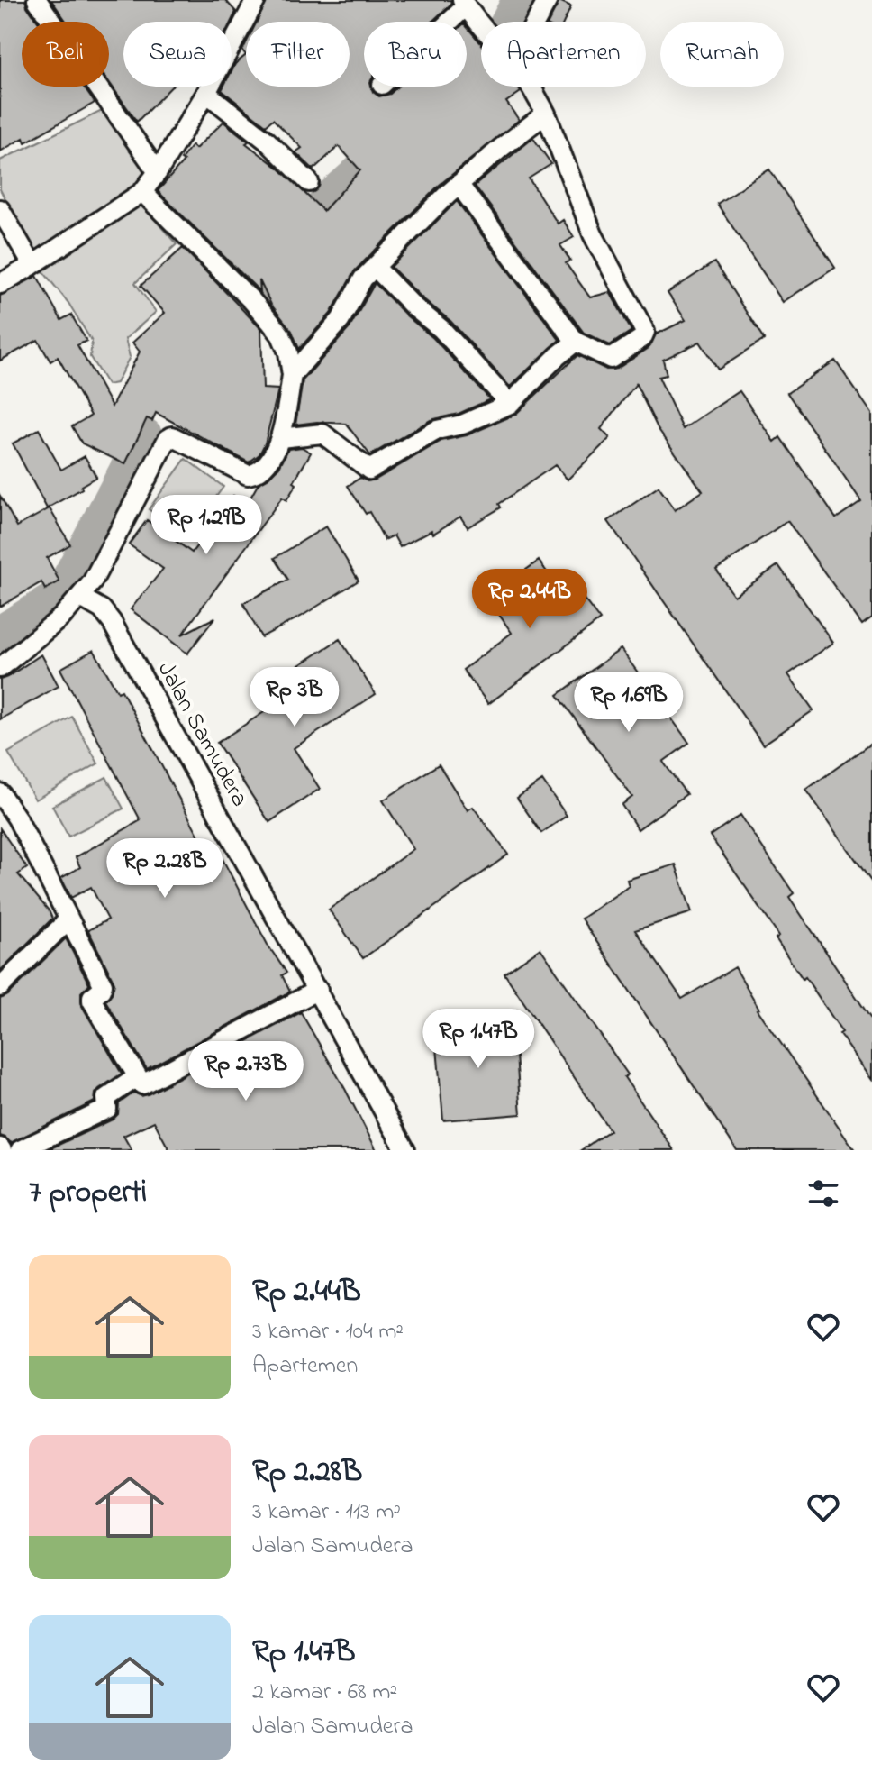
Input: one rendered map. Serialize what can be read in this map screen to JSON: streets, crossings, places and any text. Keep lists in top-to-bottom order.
{
  "streets": {
    "street": ["Jalan Samudera"]
  },
  "page": {
    "chip": [
      "Beli",
      "Sewa",
      "Filter",
      "Baru",
      "Apartemen",
      "Rumah"
    ],
    "price": [
      "Rp 1.29B",
      "Rp 2.44B",
      "Rp 3B",
      "Rp 1.69B",
      "Rp 2.28B",
      "Rp 1.47B",
      "Rp 2.73B"
    ],
    "heading": "7 properti",
    "list": [
      {
        "name": "Rp 2.44B",
        "note": "3 kamar · 104 m² · Apartemen"
      },
      {
        "name": "Rp 2.28B",
        "note": "3 kamar · 113 m² · Jalan Samudera"
      },
      {
        "name": "Rp 1.47B",
        "note": "2 kamar · 68 m² · Jalan Samudera"
      }
    ]
  }
}
